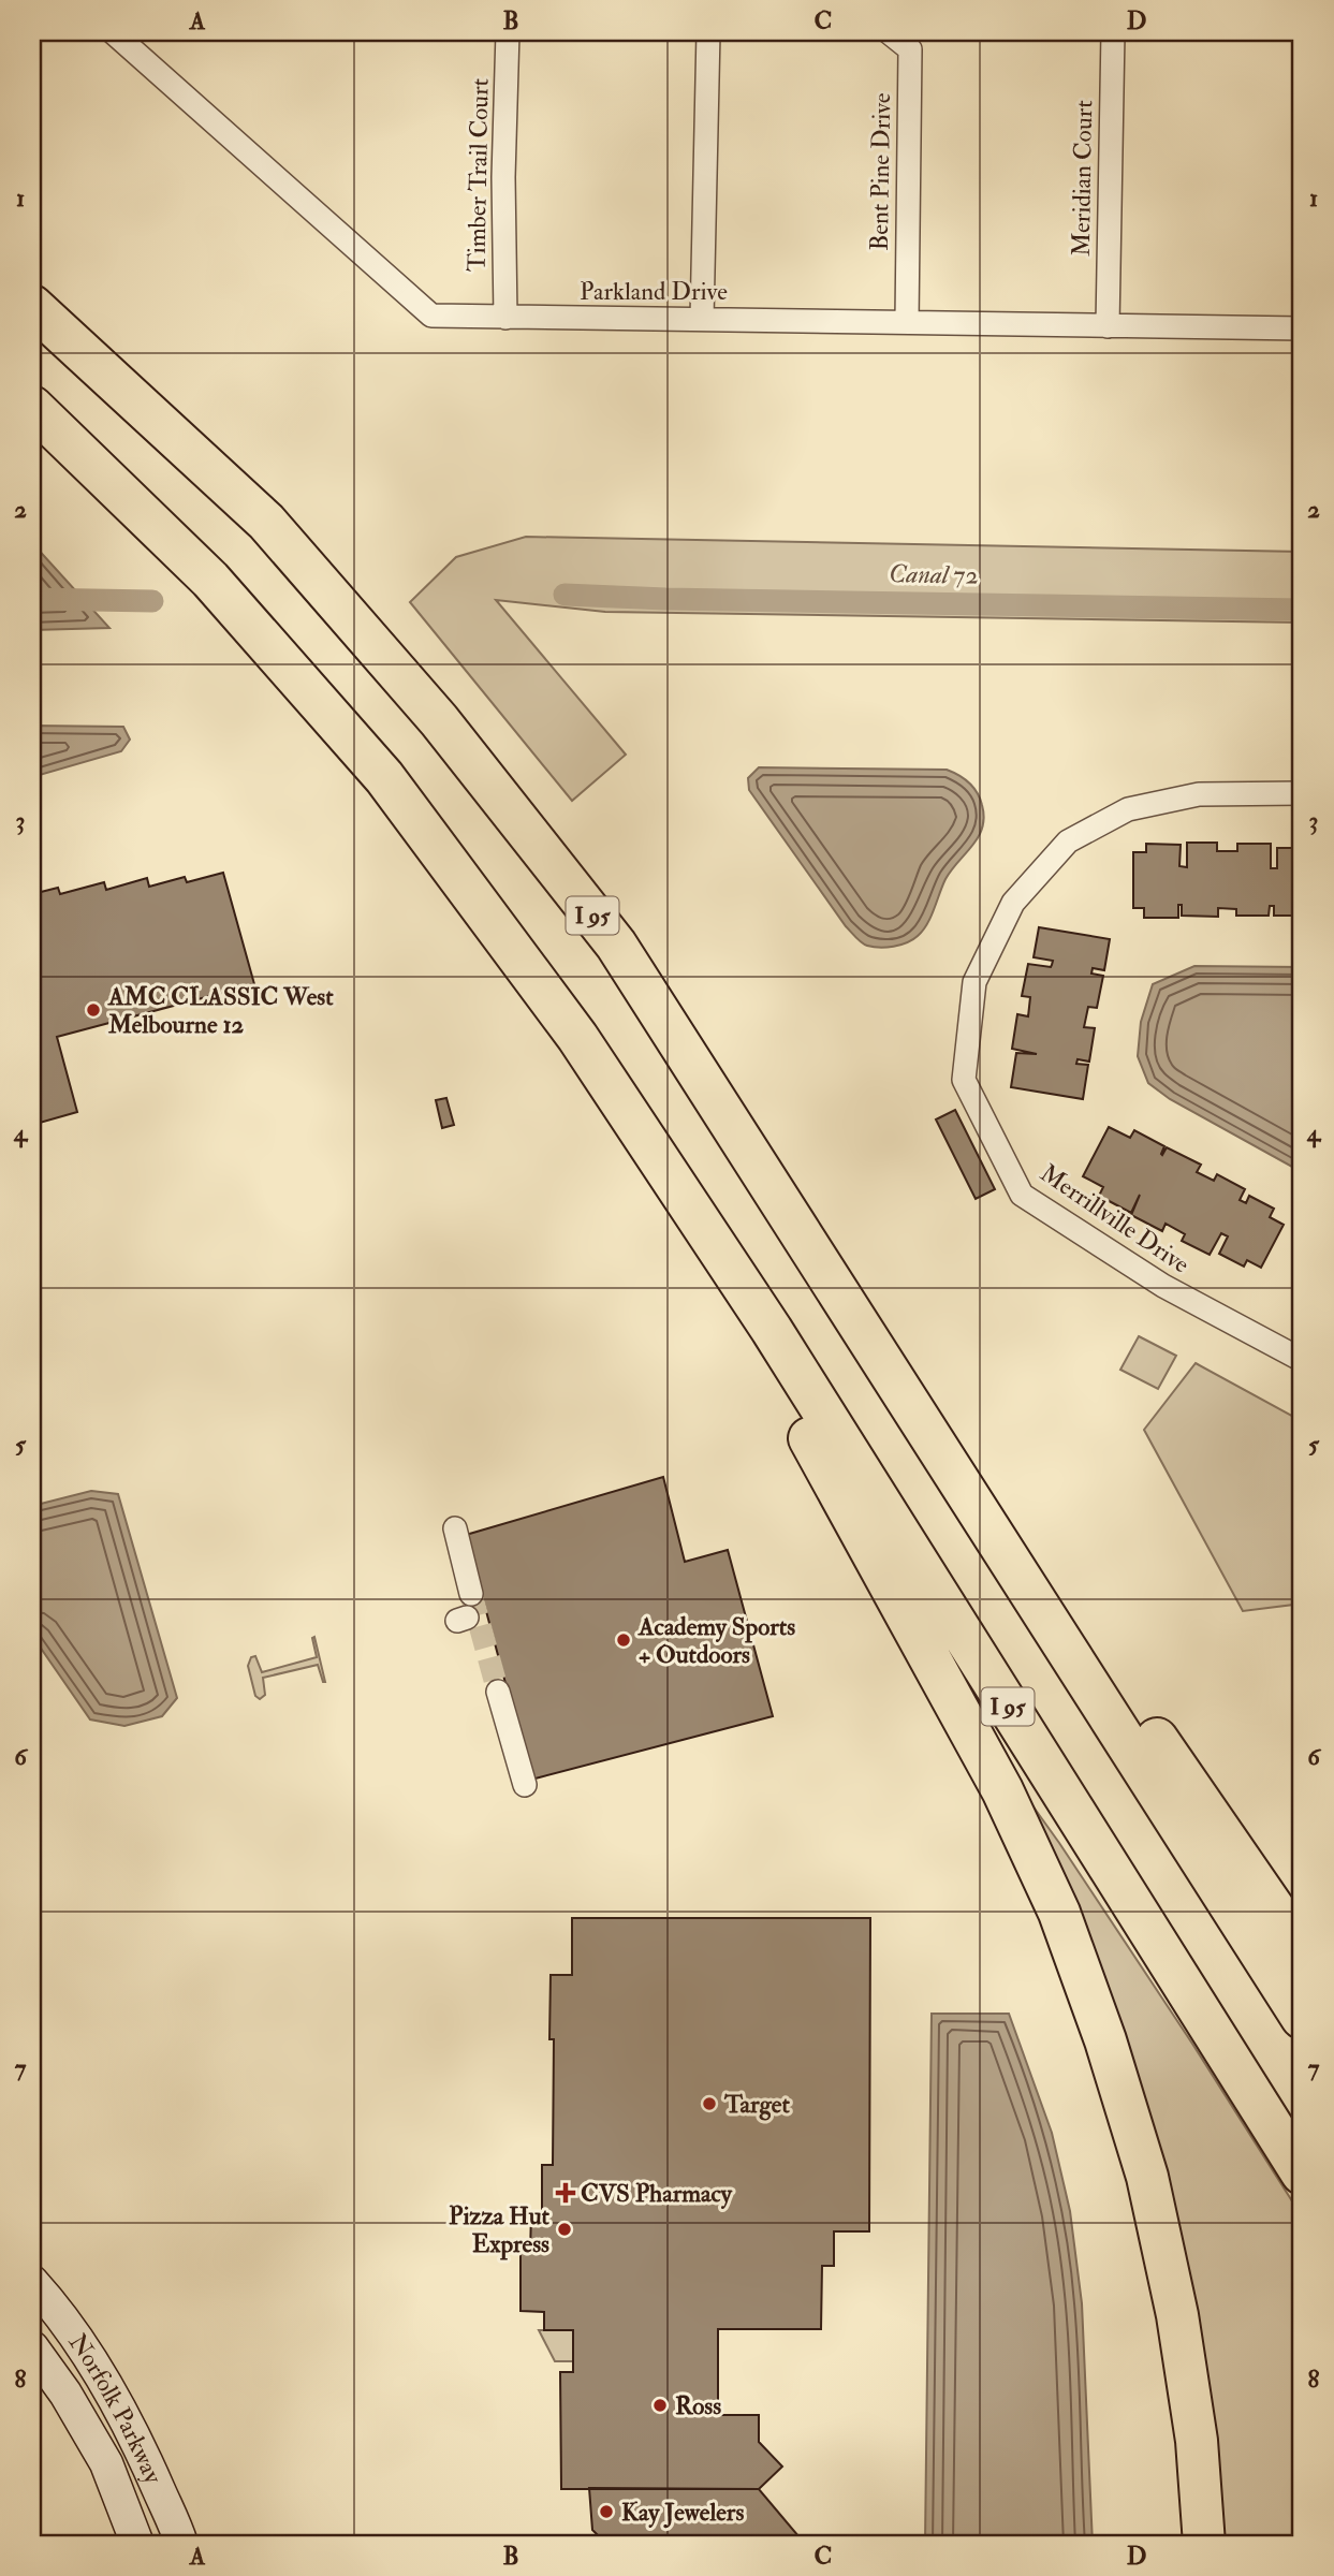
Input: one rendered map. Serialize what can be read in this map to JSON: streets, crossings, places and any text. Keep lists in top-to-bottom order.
{
  "streets": {
    "highway": ["I 95"],
    "street": [
      "Bent Pine Drive",
      "Timber Trail Court",
      "Meridian Court",
      "Parkland Drive",
      "Merrillville Drive",
      "Norfolk Parkway"
    ]
  },
  "crossings": [
    ["Bent Pine Drive", "Parkland Drive"],
    ["Timber Trail Court", "Parkland Drive"],
    ["Meridian Court", "Parkland Drive"]
  ],
  "water": ["Canal 72"],
  "places": {
    "other": [
      "AMC CLASSIC West Melbourne 12",
      "Academy Sports + Outdoors",
      "Target",
      "Pizza Hut Express",
      "Ross",
      "Kay Jewelers"
    ],
    "health": ["CVS Pharmacy"]
  },
  "grid": {
    "columns": [
      "A",
      "B",
      "C",
      "D"
    ],
    "rows": [
      "1",
      "2",
      "3",
      "4",
      "5",
      "6",
      "7",
      "8"
    ]
  }
}
